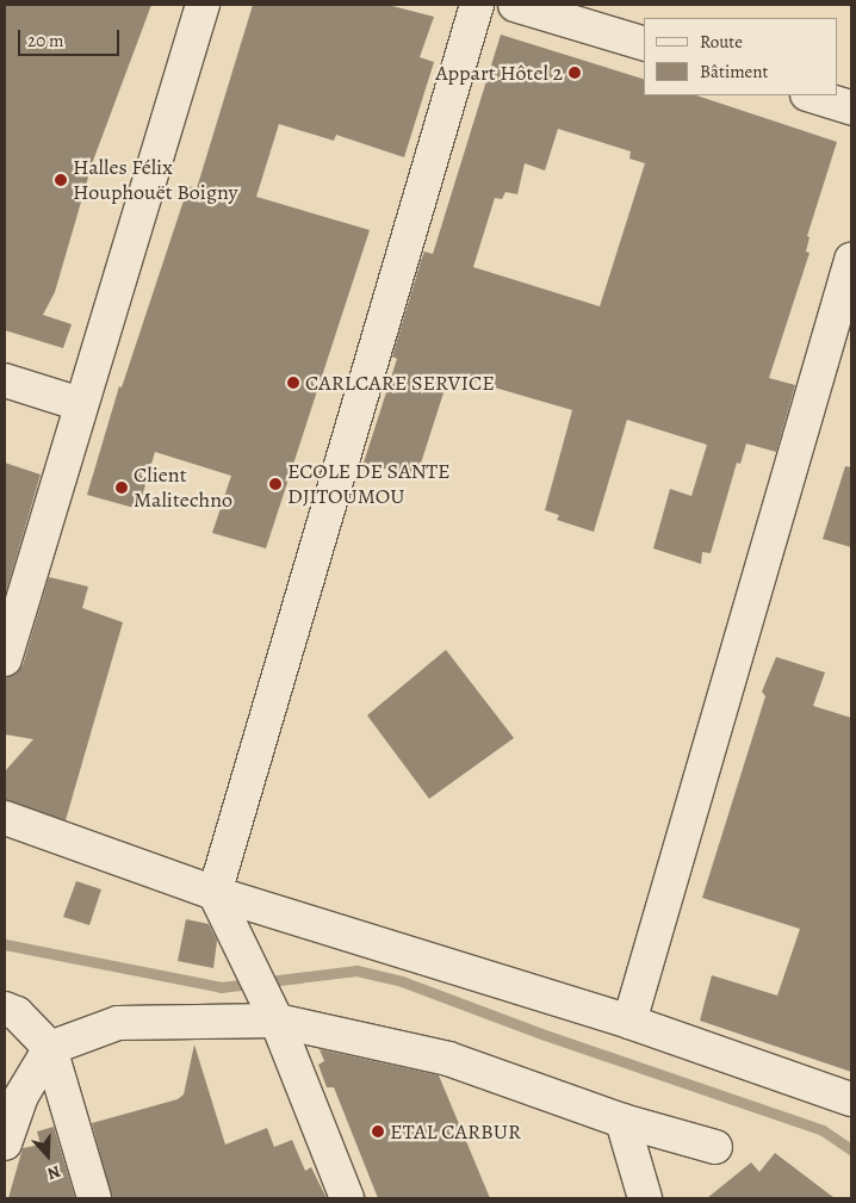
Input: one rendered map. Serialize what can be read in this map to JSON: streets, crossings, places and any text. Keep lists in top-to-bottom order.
{
  "places": [
    "Appart Hôtel 2",
    "Halles Félix Houphouët Boigny",
    "CARLCARE SERVICE",
    "ECOLE DE SANTE DJITOUMOU",
    "Client Malitechno",
    "ETAL CARBUR"
  ],
  "legend": ["Route", "Bâtiment"],
  "scale_bar": "20 m",
  "north": "bottom"
}
